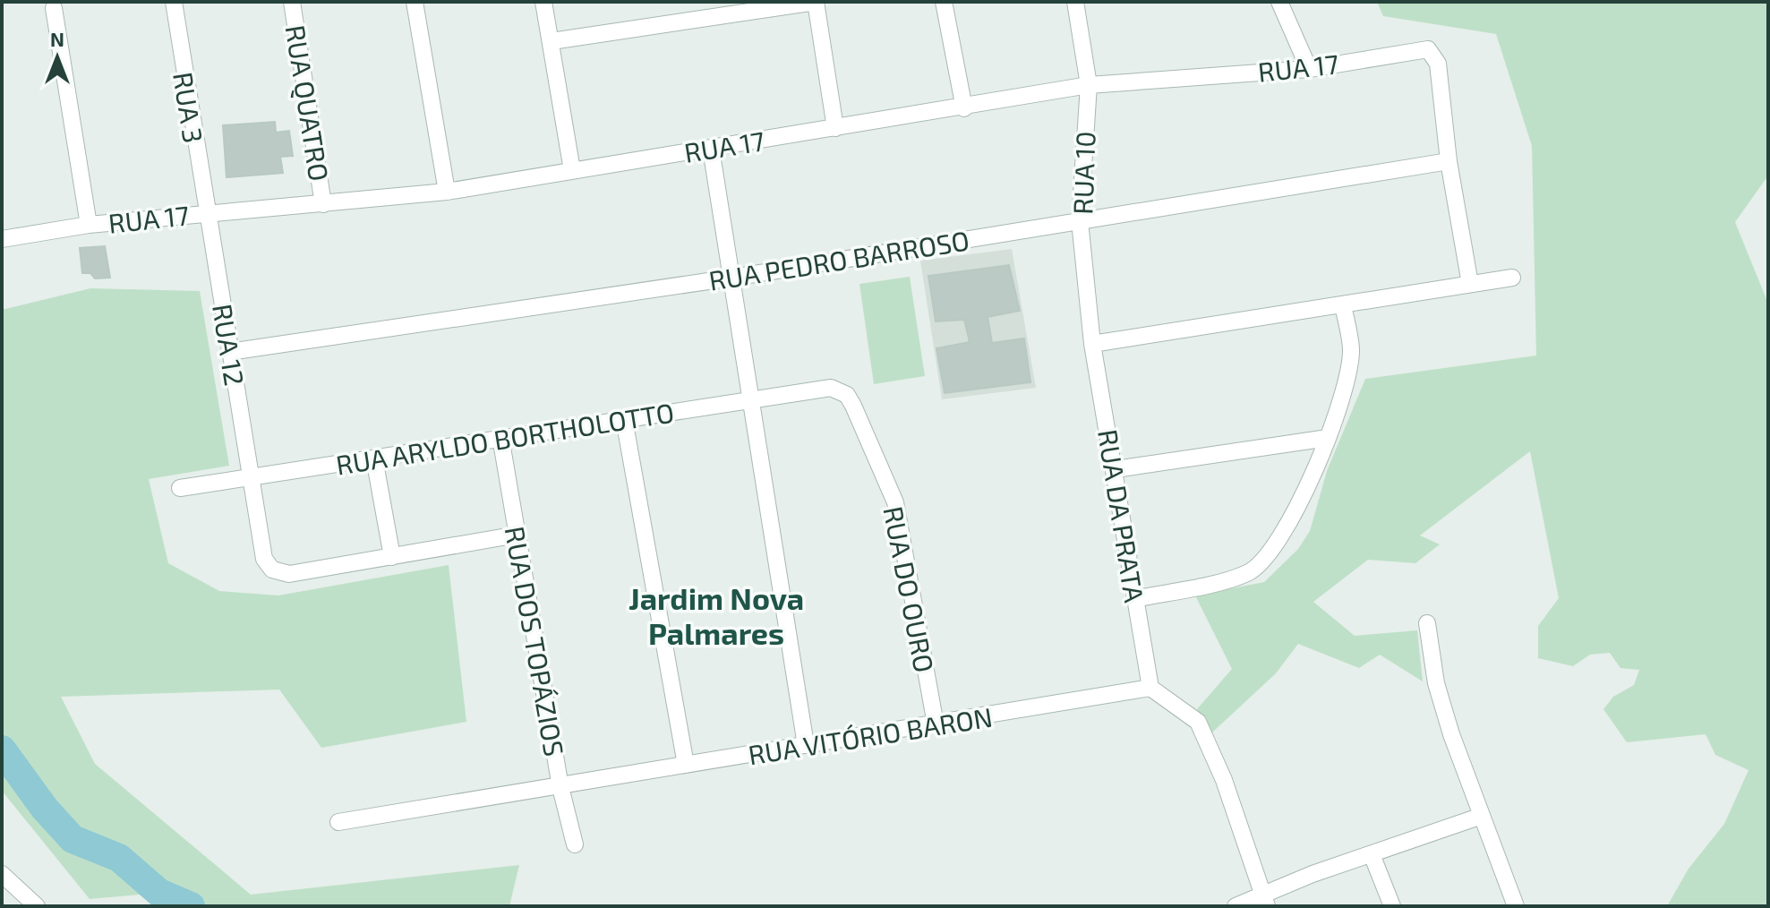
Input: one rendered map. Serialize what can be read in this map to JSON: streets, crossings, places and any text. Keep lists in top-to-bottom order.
{
  "streets": {
    "street": [
      "RUA 17",
      "RUA QUATRO",
      "RUA 3",
      "RUA 10",
      "RUA PEDRO BARROSO",
      "RUA 12",
      "RUA ARYLDO BORTHOLOTTO",
      "RUA DA PRATA",
      "RUA DO OURO",
      "RUA DOS TOPÁZIOS",
      "RUA VITÓRIO BARON"
    ]
  },
  "crossings": [
    ["RUA 17", "RUA QUATRO"],
    ["RUA 17", "RUA 3"],
    ["RUA 17", "RUA 10"],
    ["RUA 17", "RUA PEDRO BARROSO"],
    ["RUA 17", "RUA 12"],
    ["RUA 3", "RUA 12"],
    ["RUA 10", "RUA PEDRO BARROSO"],
    ["RUA 10", "RUA DA PRATA"],
    ["RUA PEDRO BARROSO", "RUA 12"],
    ["RUA 12", "RUA ARYLDO BORTHOLOTTO"],
    ["RUA ARYLDO BORTHOLOTTO", "RUA DO OURO"],
    ["RUA ARYLDO BORTHOLOTTO", "RUA DOS TOPÁZIOS"],
    ["RUA DA PRATA", "RUA VITÓRIO BARON"],
    ["RUA DO OURO", "RUA VITÓRIO BARON"],
    ["RUA DOS TOPÁZIOS", "RUA VITÓRIO BARON"]
  ],
  "districts": ["Jardim Nova Palmares"],
  "north": "top"
}
